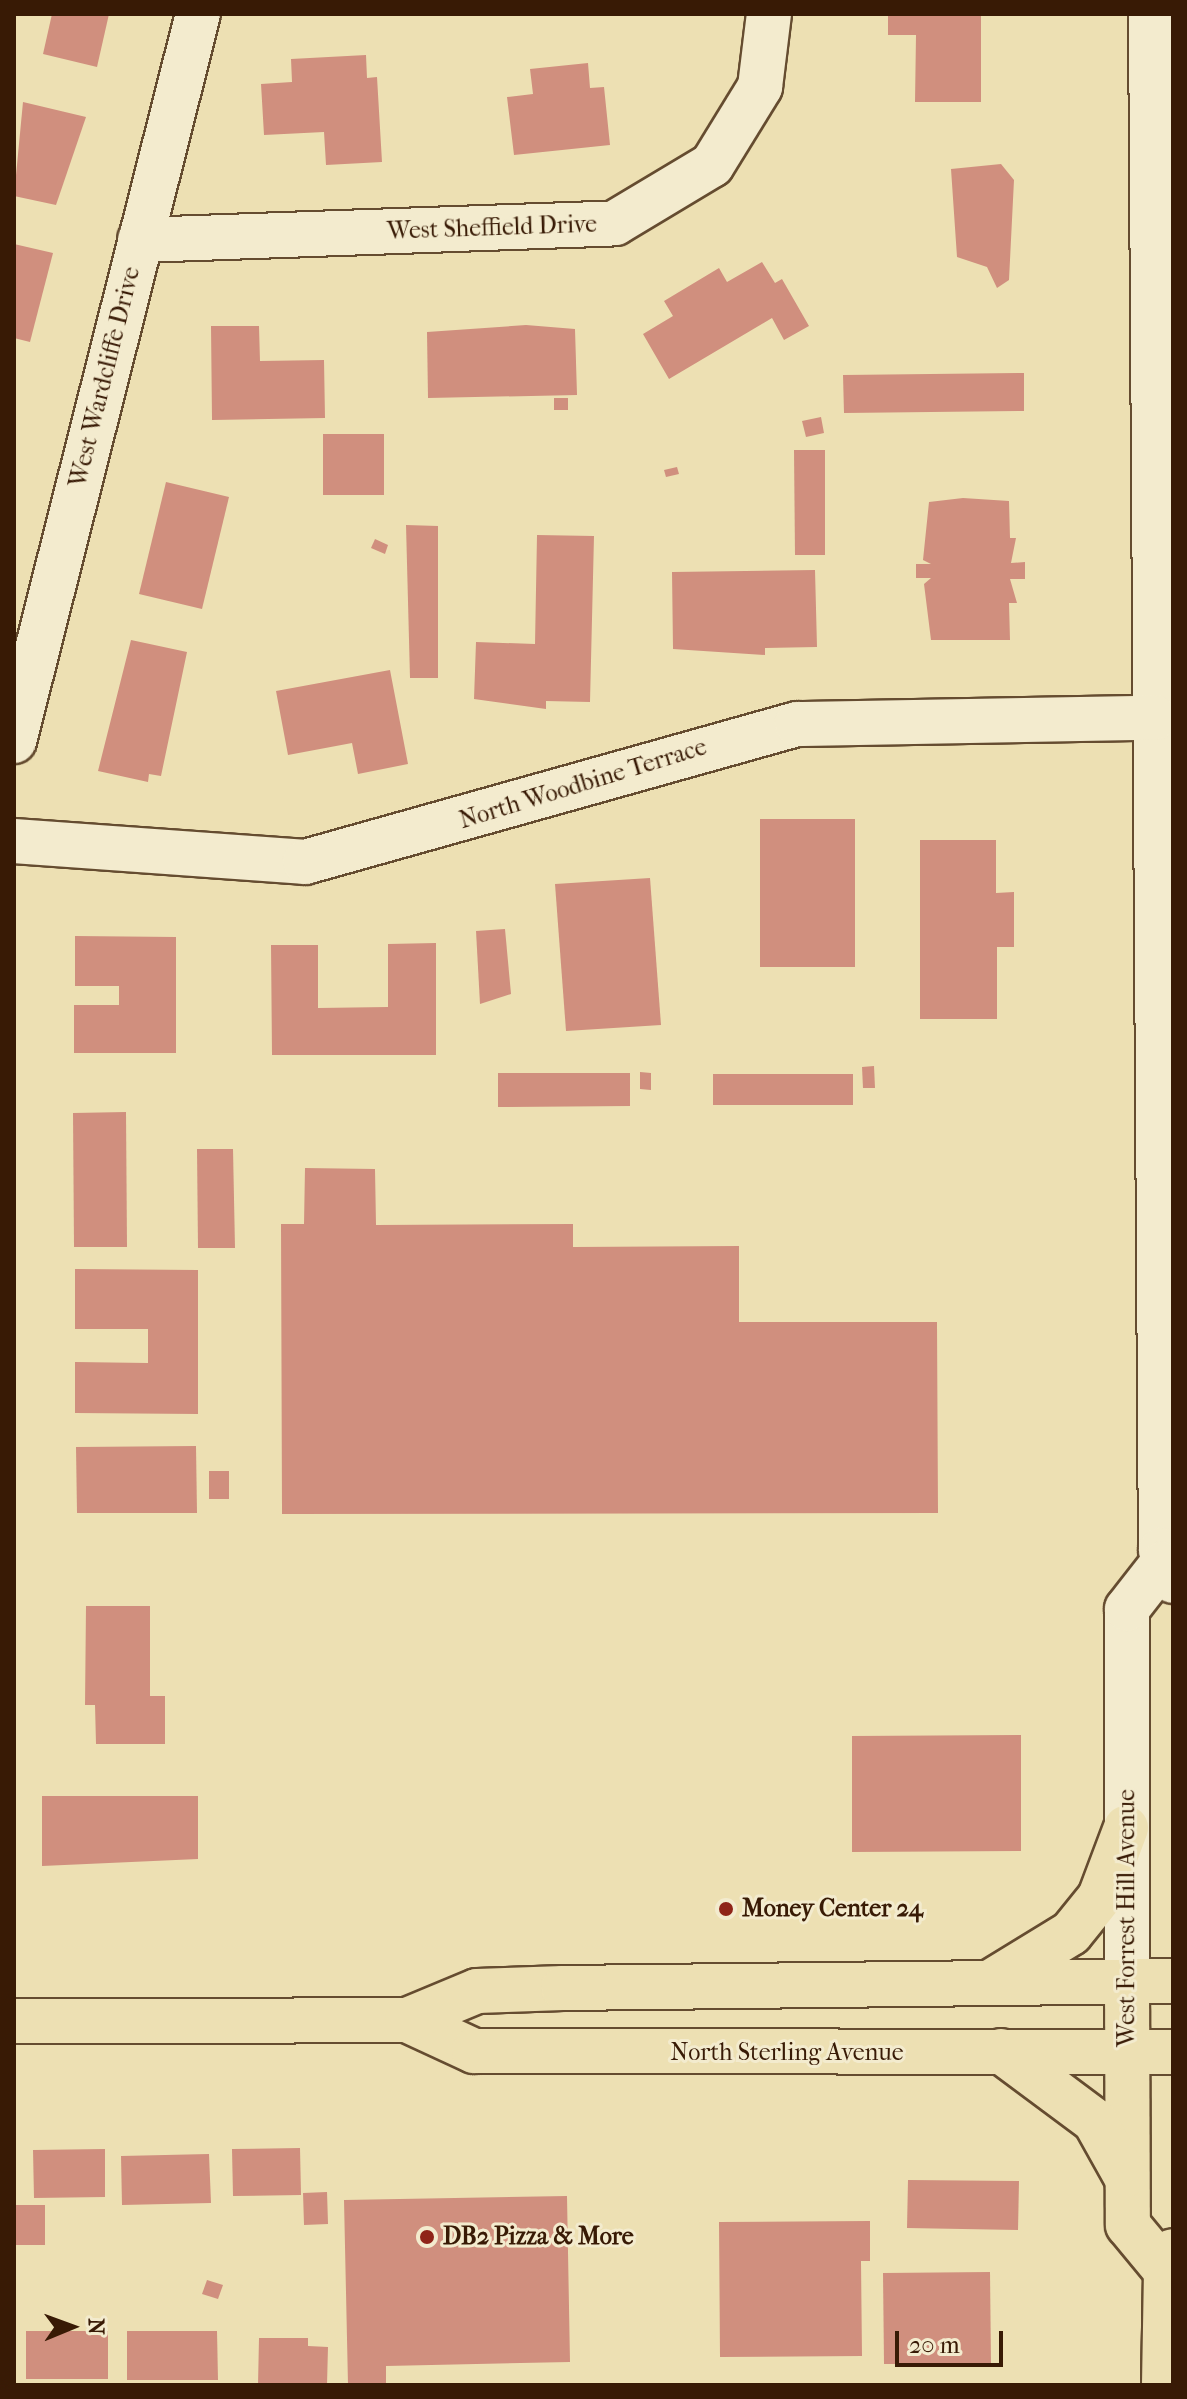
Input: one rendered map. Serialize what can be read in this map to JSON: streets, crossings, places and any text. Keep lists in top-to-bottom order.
{
  "streets": {
    "main road": ["West Forrest Hill Avenue", "North Sterling Avenue"],
    "street": ["West Sheffield Drive", "West Wardcliffe Drive", "North Woodbine Terrace"]
  },
  "crossings": [
    ["West Sheffield Drive", "West Wardcliffe Drive"],
    ["North Woodbine Terrace", "West Forrest Hill Avenue"],
    ["West Forrest Hill Avenue", "North Sterling Avenue"]
  ],
  "places": ["Money Center 24", "DB2 Pizza & More"],
  "scale_bar": "20 m",
  "north": "right"
}
